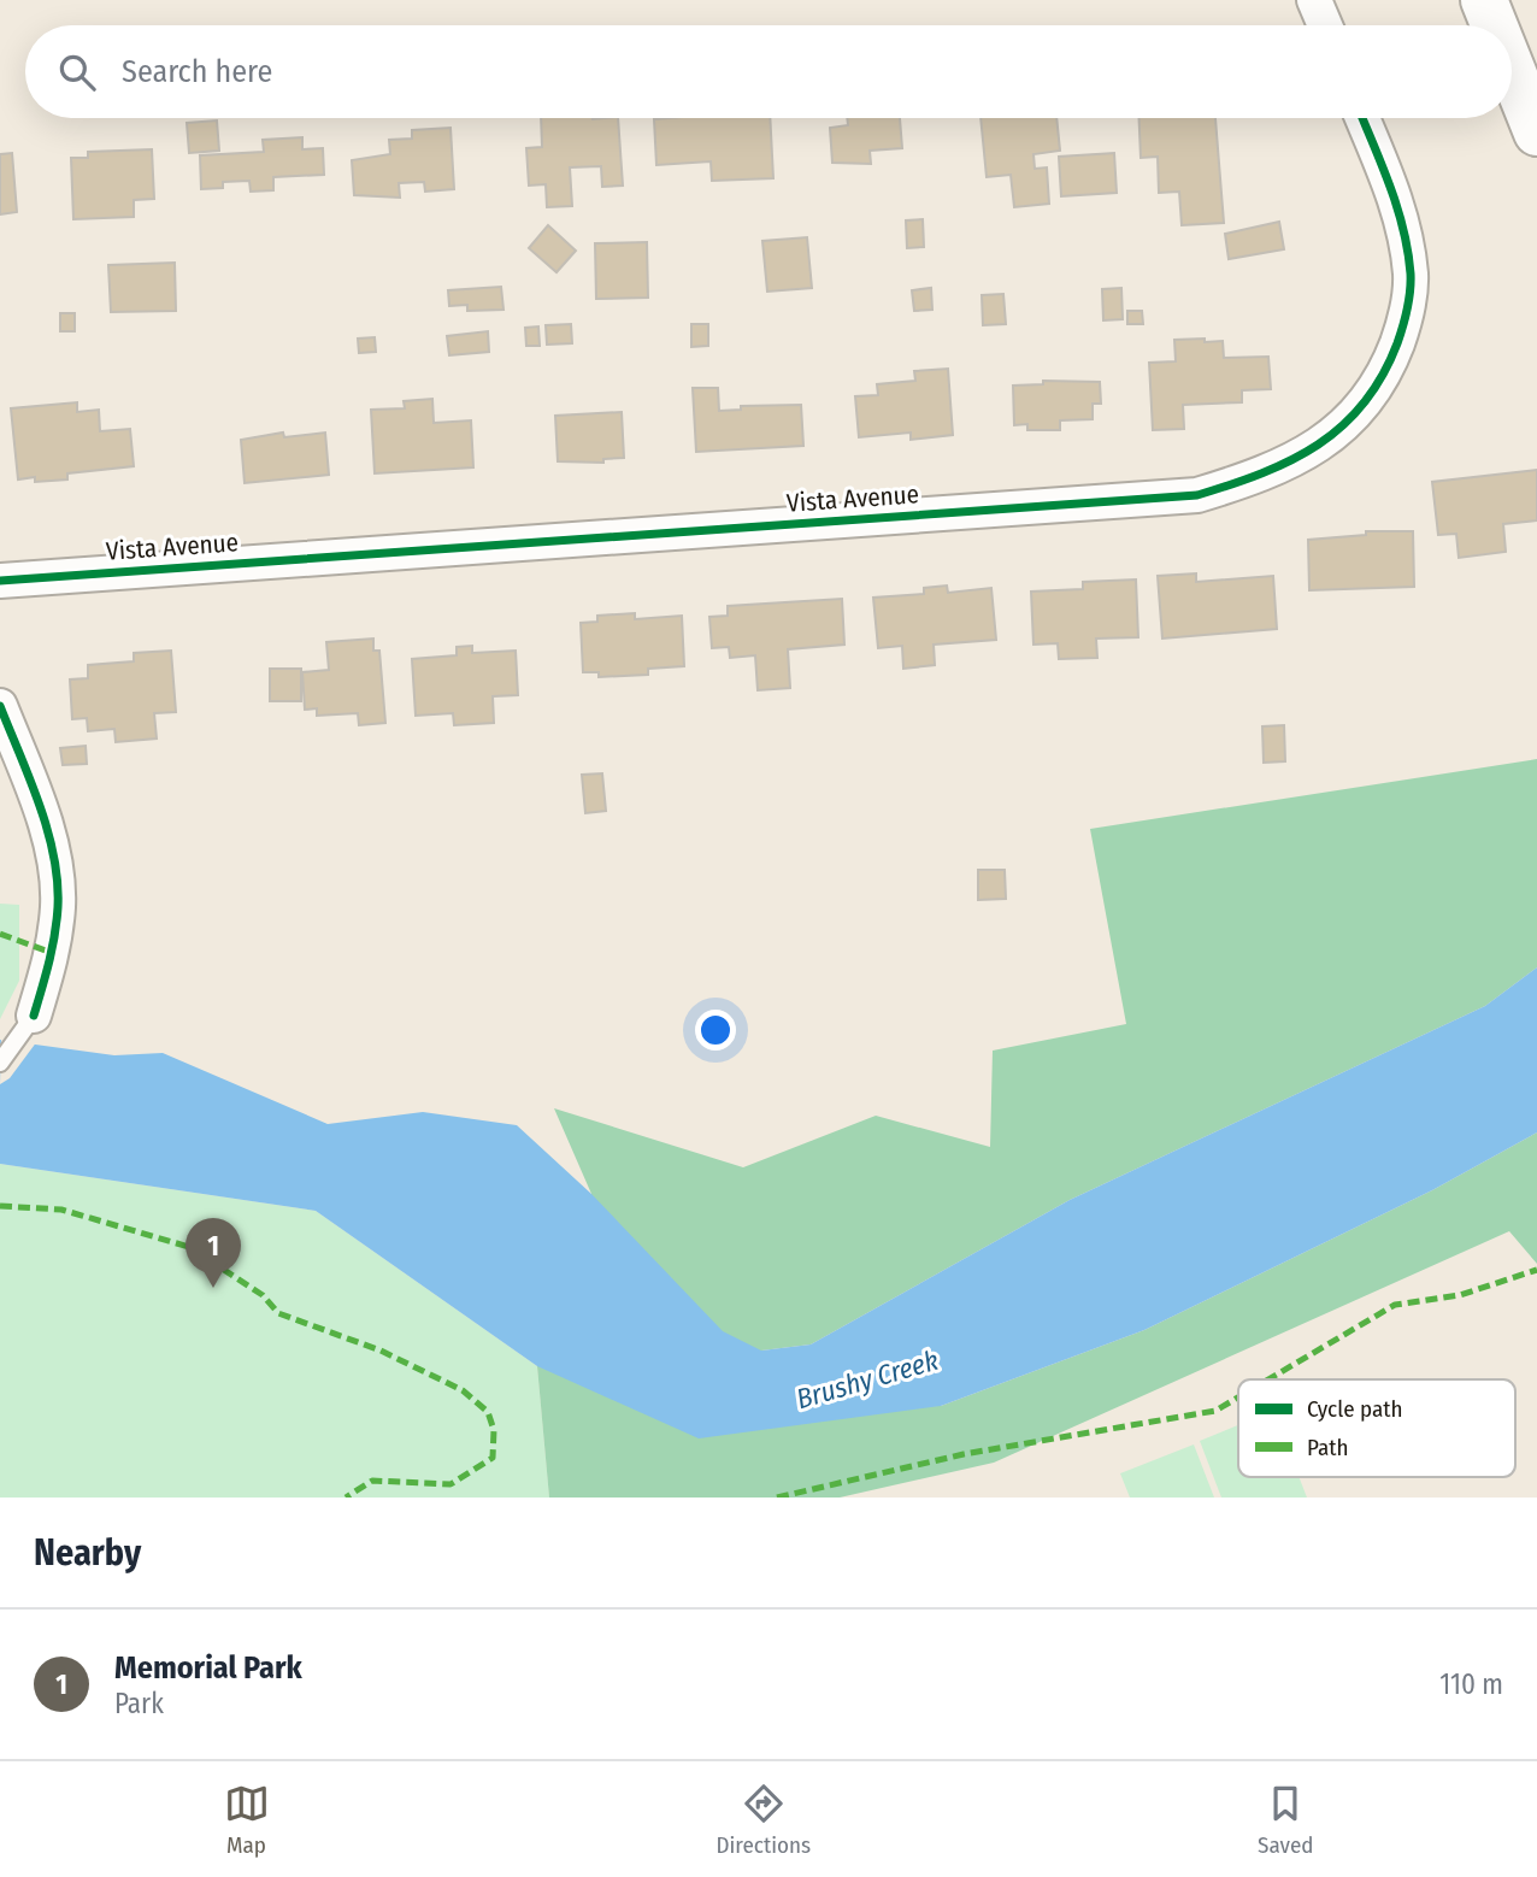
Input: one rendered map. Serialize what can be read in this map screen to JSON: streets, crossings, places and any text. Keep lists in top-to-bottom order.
{
  "streets": {
    "street": ["Vista Avenue"]
  },
  "water": ["Brushy Creek"],
  "legend": ["Cycle path", "Path"],
  "page": {
    "search": "Search here",
    "pins": "1",
    "heading": "Nearby",
    "list": [
      {
        "mark": "1",
        "name": "Memorial Park",
        "note": "Park",
        "value": "110 m"
      }
    ],
    "nav": ["Map", "Directions", "Saved"]
  }
}
